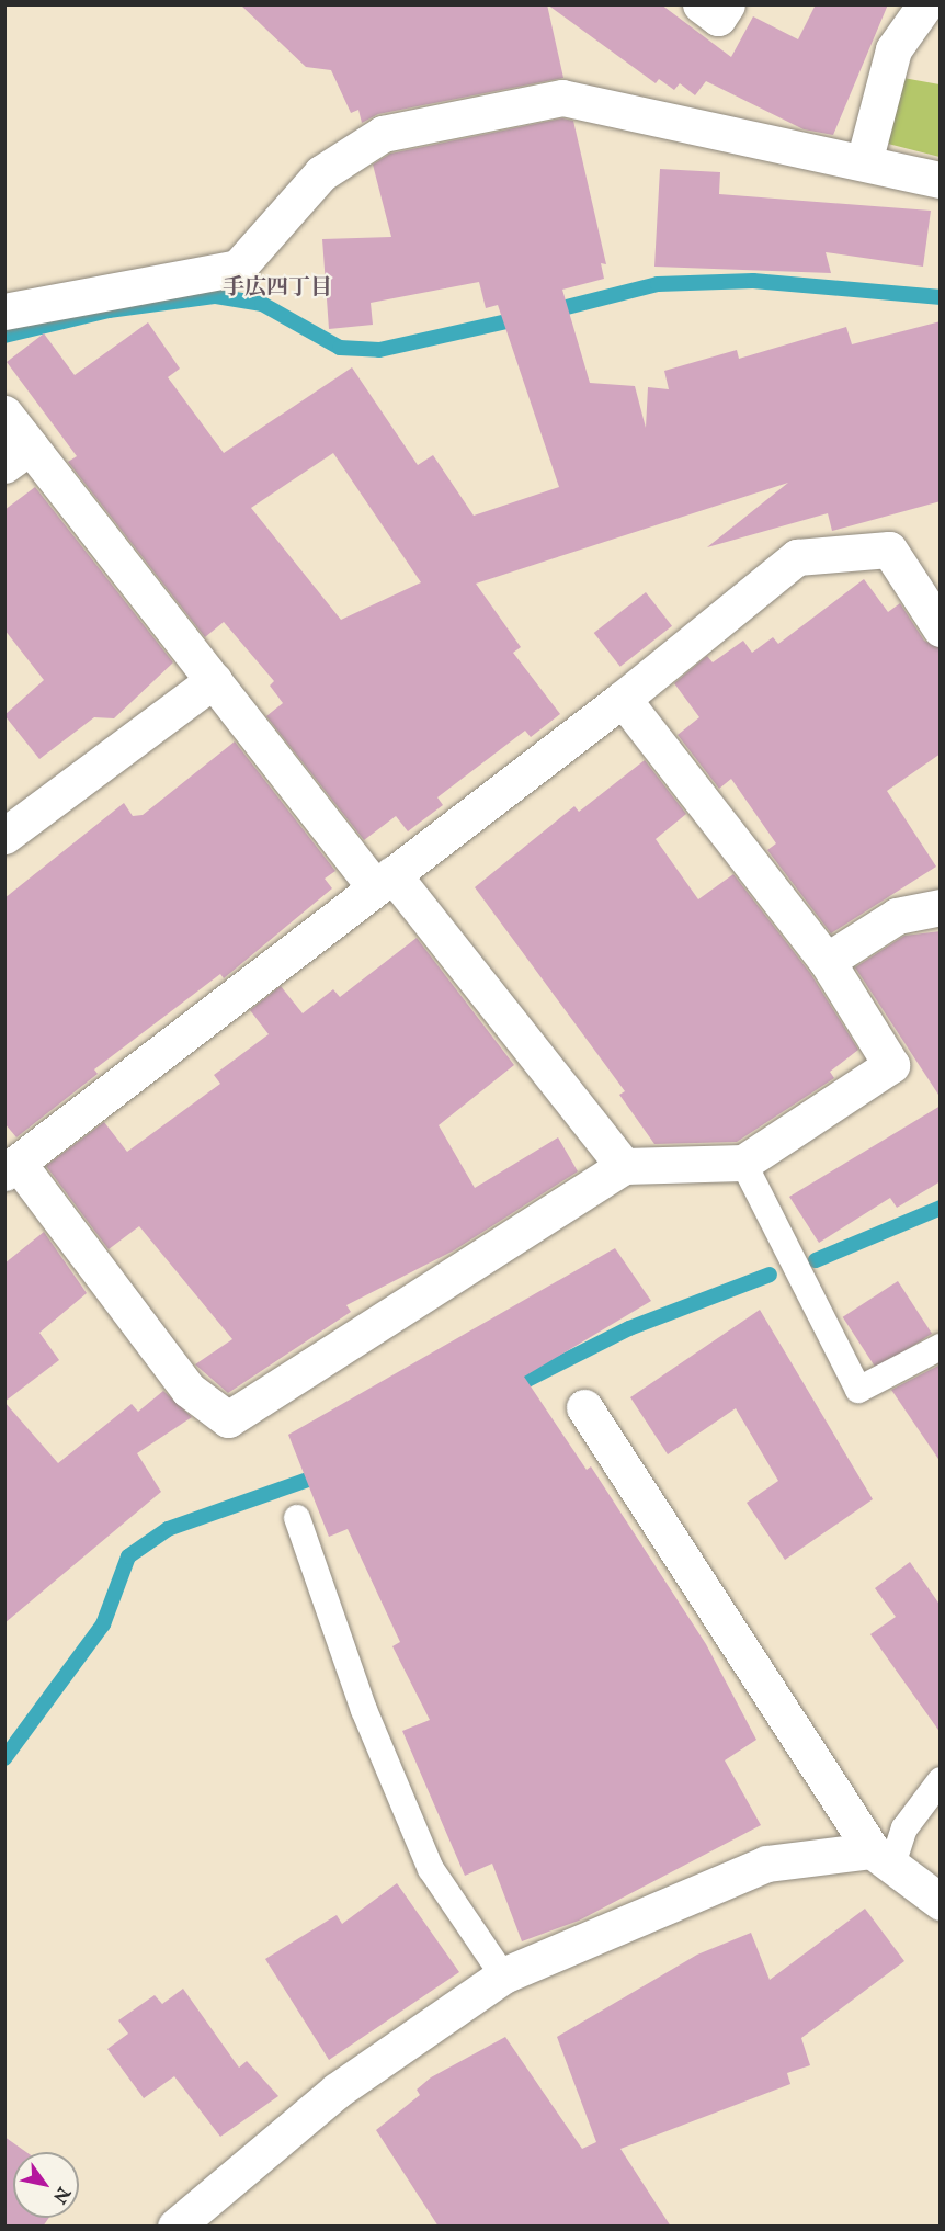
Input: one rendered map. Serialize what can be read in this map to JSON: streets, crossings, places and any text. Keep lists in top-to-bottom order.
{
  "districts": ["手広四丁目"],
  "north": "bottom right"
}
